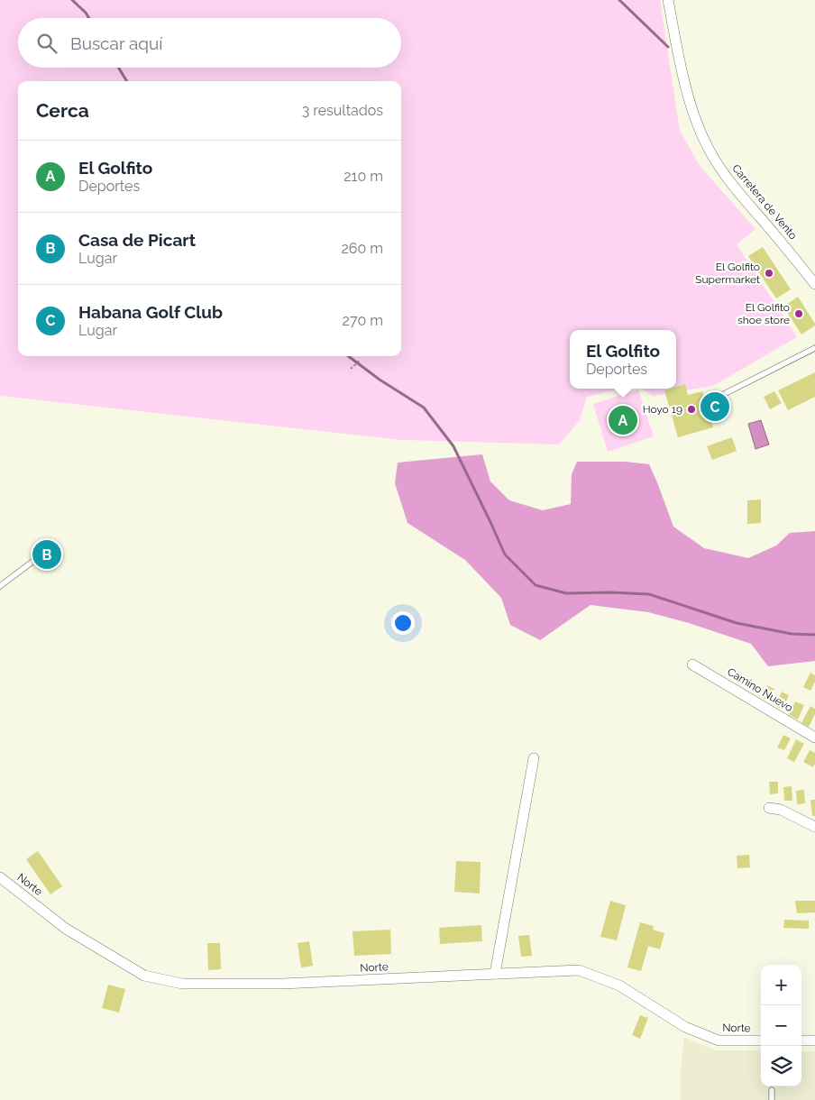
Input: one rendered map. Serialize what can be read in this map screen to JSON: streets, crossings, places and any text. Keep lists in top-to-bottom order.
{
  "streets": {
    "street": ["Carretera de Vento", "Camino Nuevo", "Norte"]
  },
  "places": ["El Golfito Supermarket", "El Golfito shoe store", "Hoyo 19"],
  "page": {
    "search": "Buscar aquí",
    "heading": ["Cerca", "3 resultados"],
    "list": [
      {
        "mark": "A",
        "name": "El Golfito",
        "note": "Deportes",
        "value": "210 m"
      },
      {
        "mark": "B",
        "name": "Casa de Picart",
        "note": "Lugar",
        "value": "260 m"
      },
      {
        "mark": "C",
        "name": "Habana Golf Club",
        "note": "Lugar",
        "value": "270 m"
      }
    ],
    "popup": ["El Golfito", "Deportes"],
    "pins": ["C", "A", "B"],
    "map_buttons": ["+", "−"]
  }
}
